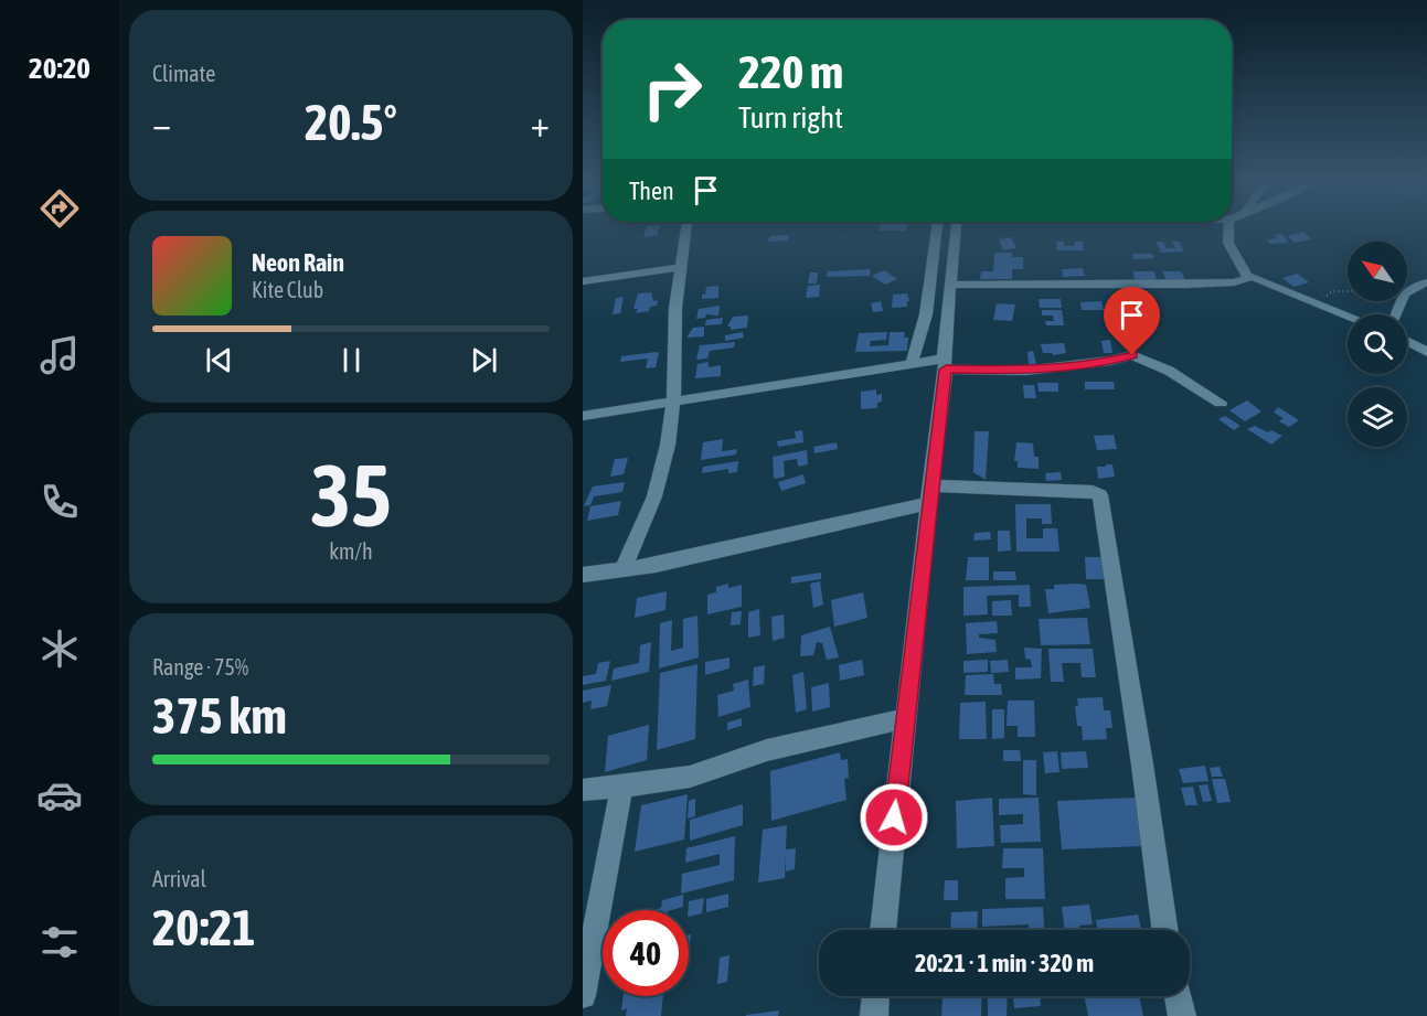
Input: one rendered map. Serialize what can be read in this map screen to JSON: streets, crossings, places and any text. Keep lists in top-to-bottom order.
{
  "north": "top left",
  "page": {
    "tabs": "20:20",
    "tile": [
      "Climate",
      ["35", "km/h"],
      ["Range · 75%", "375 km"],
      ["Arrival", "20:21"]
    ],
    "turn": ["220 m", "Turn right"],
    "heat": ["−", "20.5°", "+"],
    "then": "Then",
    "song": ["Neon Rain", "Kite Club"],
    "limit": "40",
    "trip": "20:21 · 1 min · 320 m"
  }
}
